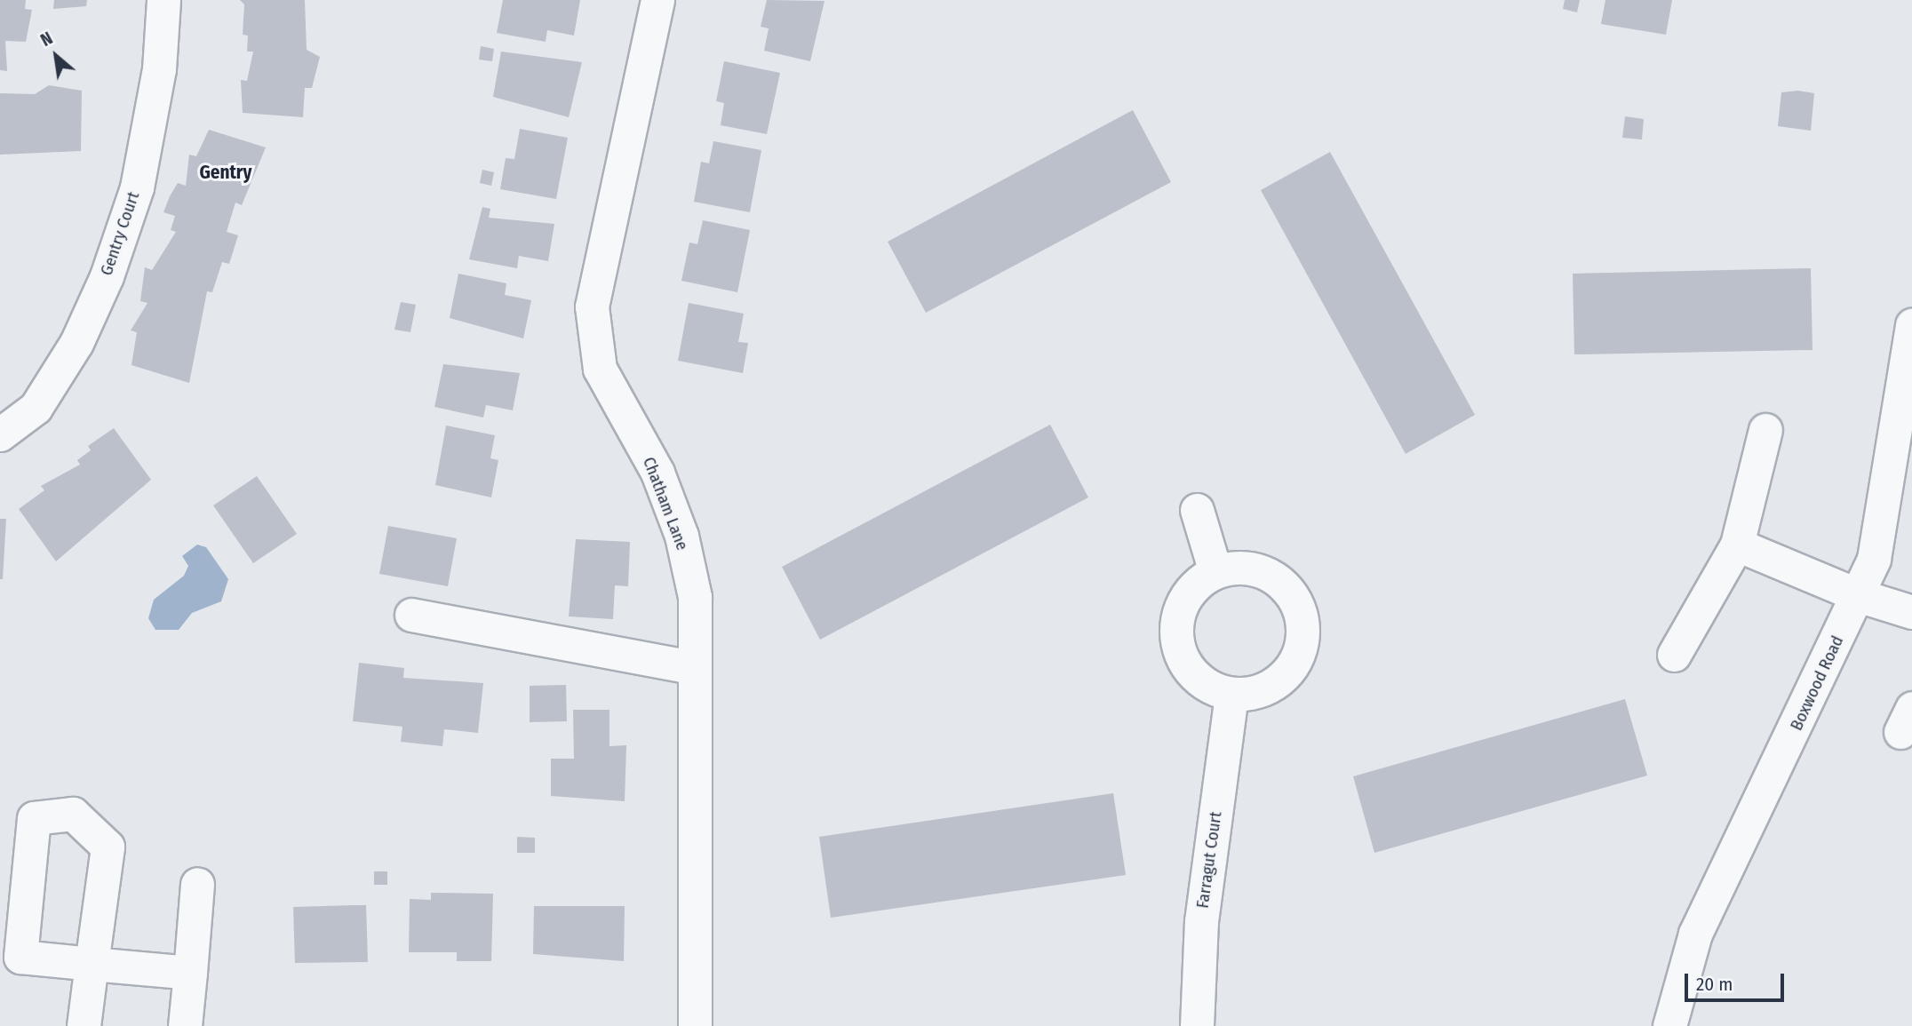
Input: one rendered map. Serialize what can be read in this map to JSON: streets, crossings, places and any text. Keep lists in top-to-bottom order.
{
  "streets": {
    "street": [
      "Gentry Court",
      "Chatham Lane",
      "Boxwood Road",
      "Farragut Court"
    ]
  },
  "districts": ["Gentry"],
  "scale_bar": "20 m",
  "north": "top left"
}
